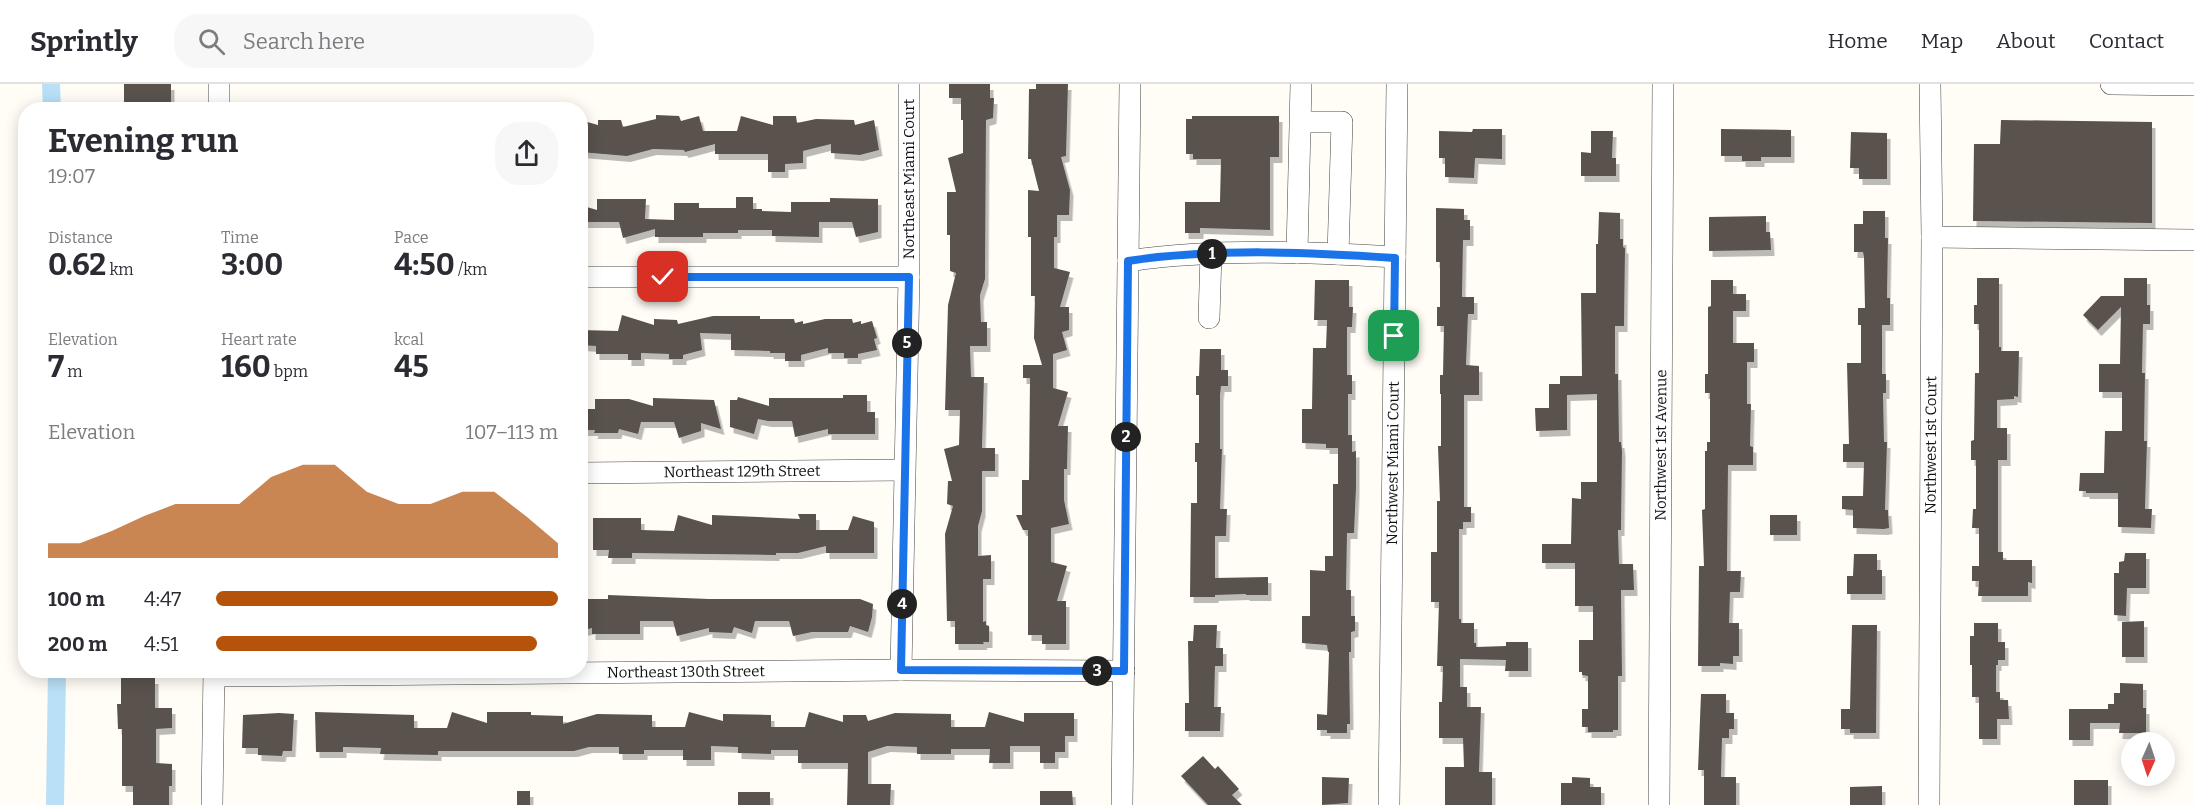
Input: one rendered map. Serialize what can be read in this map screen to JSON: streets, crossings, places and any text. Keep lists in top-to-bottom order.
{
  "streets": {
    "street": [
      "Northeast Miami Court",
      "Northwest 1st Avenue",
      "Northwest 1st Court",
      "Northwest Miami Court",
      "Northeast 129th Street",
      "Northeast 130th Street"
    ]
  },
  "crossings": [
    ["Northeast Miami Court", "Northeast 129th Street"],
    ["Northeast Miami Court", "Northeast 130th Street"]
  ],
  "north": "bottom",
  "page": {
    "header": "Sprintly",
    "search": "Search here",
    "nav": [
      "Home",
      "Map",
      "About",
      "Contact"
    ],
    "heading": ["Evening run", "19:07"],
    "stats": [
      ["Distance", "0.62 km"],
      ["Time", "3:00"],
      ["Pace", "4:50 /km"],
      ["Elevation", "7 m"],
      ["Heart rate", "160 bpm"],
      ["kcal", "45"]
    ],
    "pins": [
      "1",
      "5",
      "2",
      "4",
      "3"
    ],
    "chart": ["Elevation", "107–113 m"],
    "list": [
      {
        "name": "100 m",
        "note": "4:47"
      },
      {
        "name": "200 m",
        "note": "4:51"
      }
    ]
  }
}
